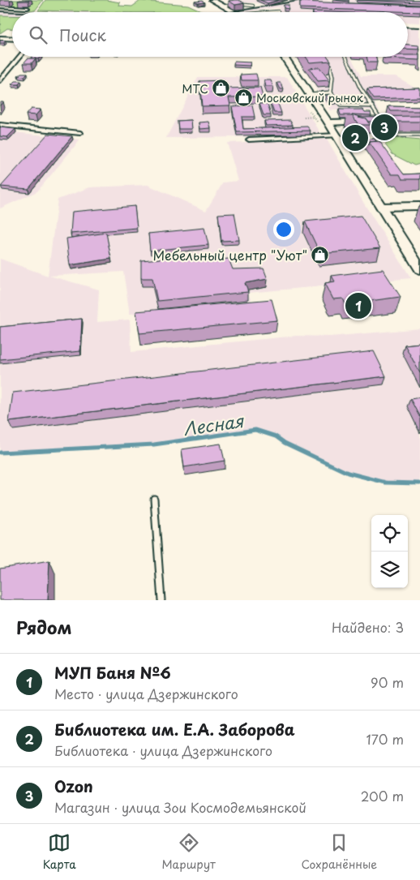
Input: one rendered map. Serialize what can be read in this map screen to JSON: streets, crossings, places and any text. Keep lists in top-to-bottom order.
{
  "water": ["Лесная"],
  "places": {
    "shop": ["МТС", "Московский рынок", "Мебельный центр \"Уют\""]
  },
  "page": {
    "search": "Поиск",
    "pins": ["3", "2", "1"],
    "heading": ["Рядом", "Найдено: 3"],
    "list": [
      {
        "mark": "1",
        "name": "МУП Баня №6",
        "note": "Место · улица Дзержинского",
        "value": "90 m"
      },
      {
        "mark": "2",
        "name": "Библиотека им. Е.А. Заборова",
        "note": "Библиотека · улица Дзержинского",
        "value": "170 m"
      },
      {
        "mark": "3",
        "name": "Ozon",
        "note": "Магазин · улица Зои Космодемьянской",
        "value": "200 m"
      }
    ],
    "nav": ["Карта", "Маршрут", "Сохранённые"]
  }
}
